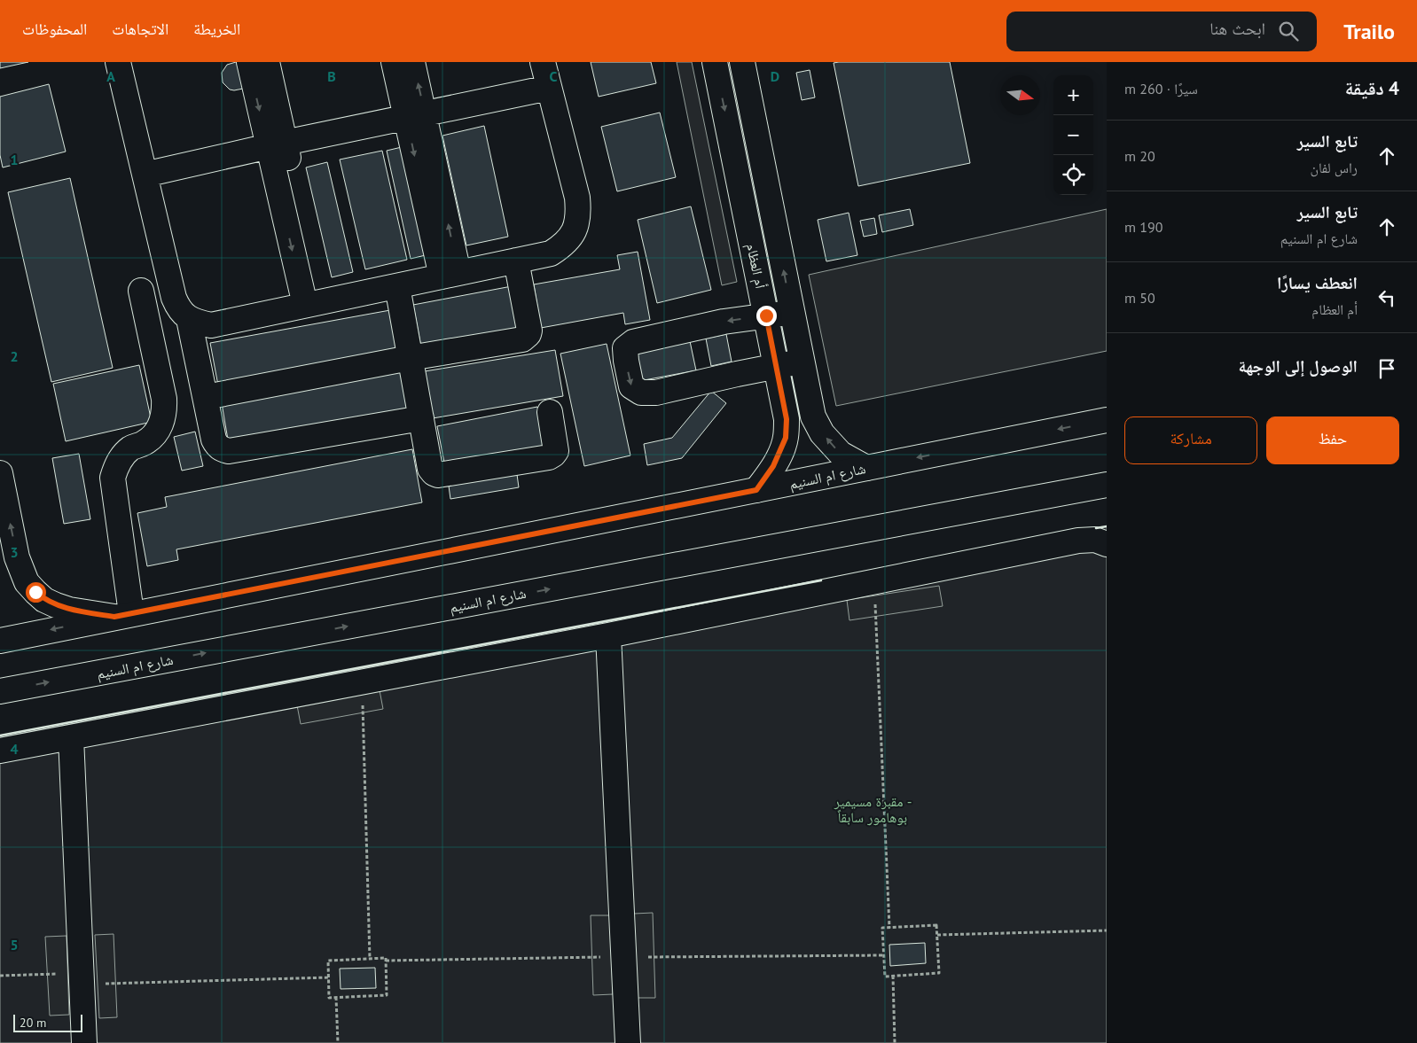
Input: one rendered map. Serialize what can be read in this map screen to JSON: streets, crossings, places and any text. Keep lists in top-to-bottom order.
{
  "streets": {
    "main road": ["أم العظام", "شارع ام السنيم"]
  },
  "crossings": [
    ["أم العظام", "شارع ام السنيم"]
  ],
  "parks": ["مقبرة مسيمير - بوهامور سابقاً"],
  "scale_bar": "20 m",
  "north": "right",
  "page": {
    "header": "Trailo",
    "search": "ابحث هنا",
    "nav": ["الخريطة", "الاتجاهات", "المحفوظات"],
    "heading": ["4 دقيقة", "سيرًا · 260 m"],
    "map_buttons": ["+", "−"],
    "list": [
      ["تابع السير", "راس لفان", "20 m"],
      ["تابع السير", "شارع ام السنيم", "190 m"],
      ["انعطف يسارًا", "أم العظام", "50 m"],
      "الوصول إلى الوجهة"
    ],
    "buttons": ["حفظ", "مشاركة"],
    "scale": "20 m"
  },
  "grid": {
    "columns": [
      "A",
      "B",
      "C",
      "D"
    ],
    "rows": [
      "1",
      "2",
      "3",
      "4",
      "5"
    ]
  }
}
